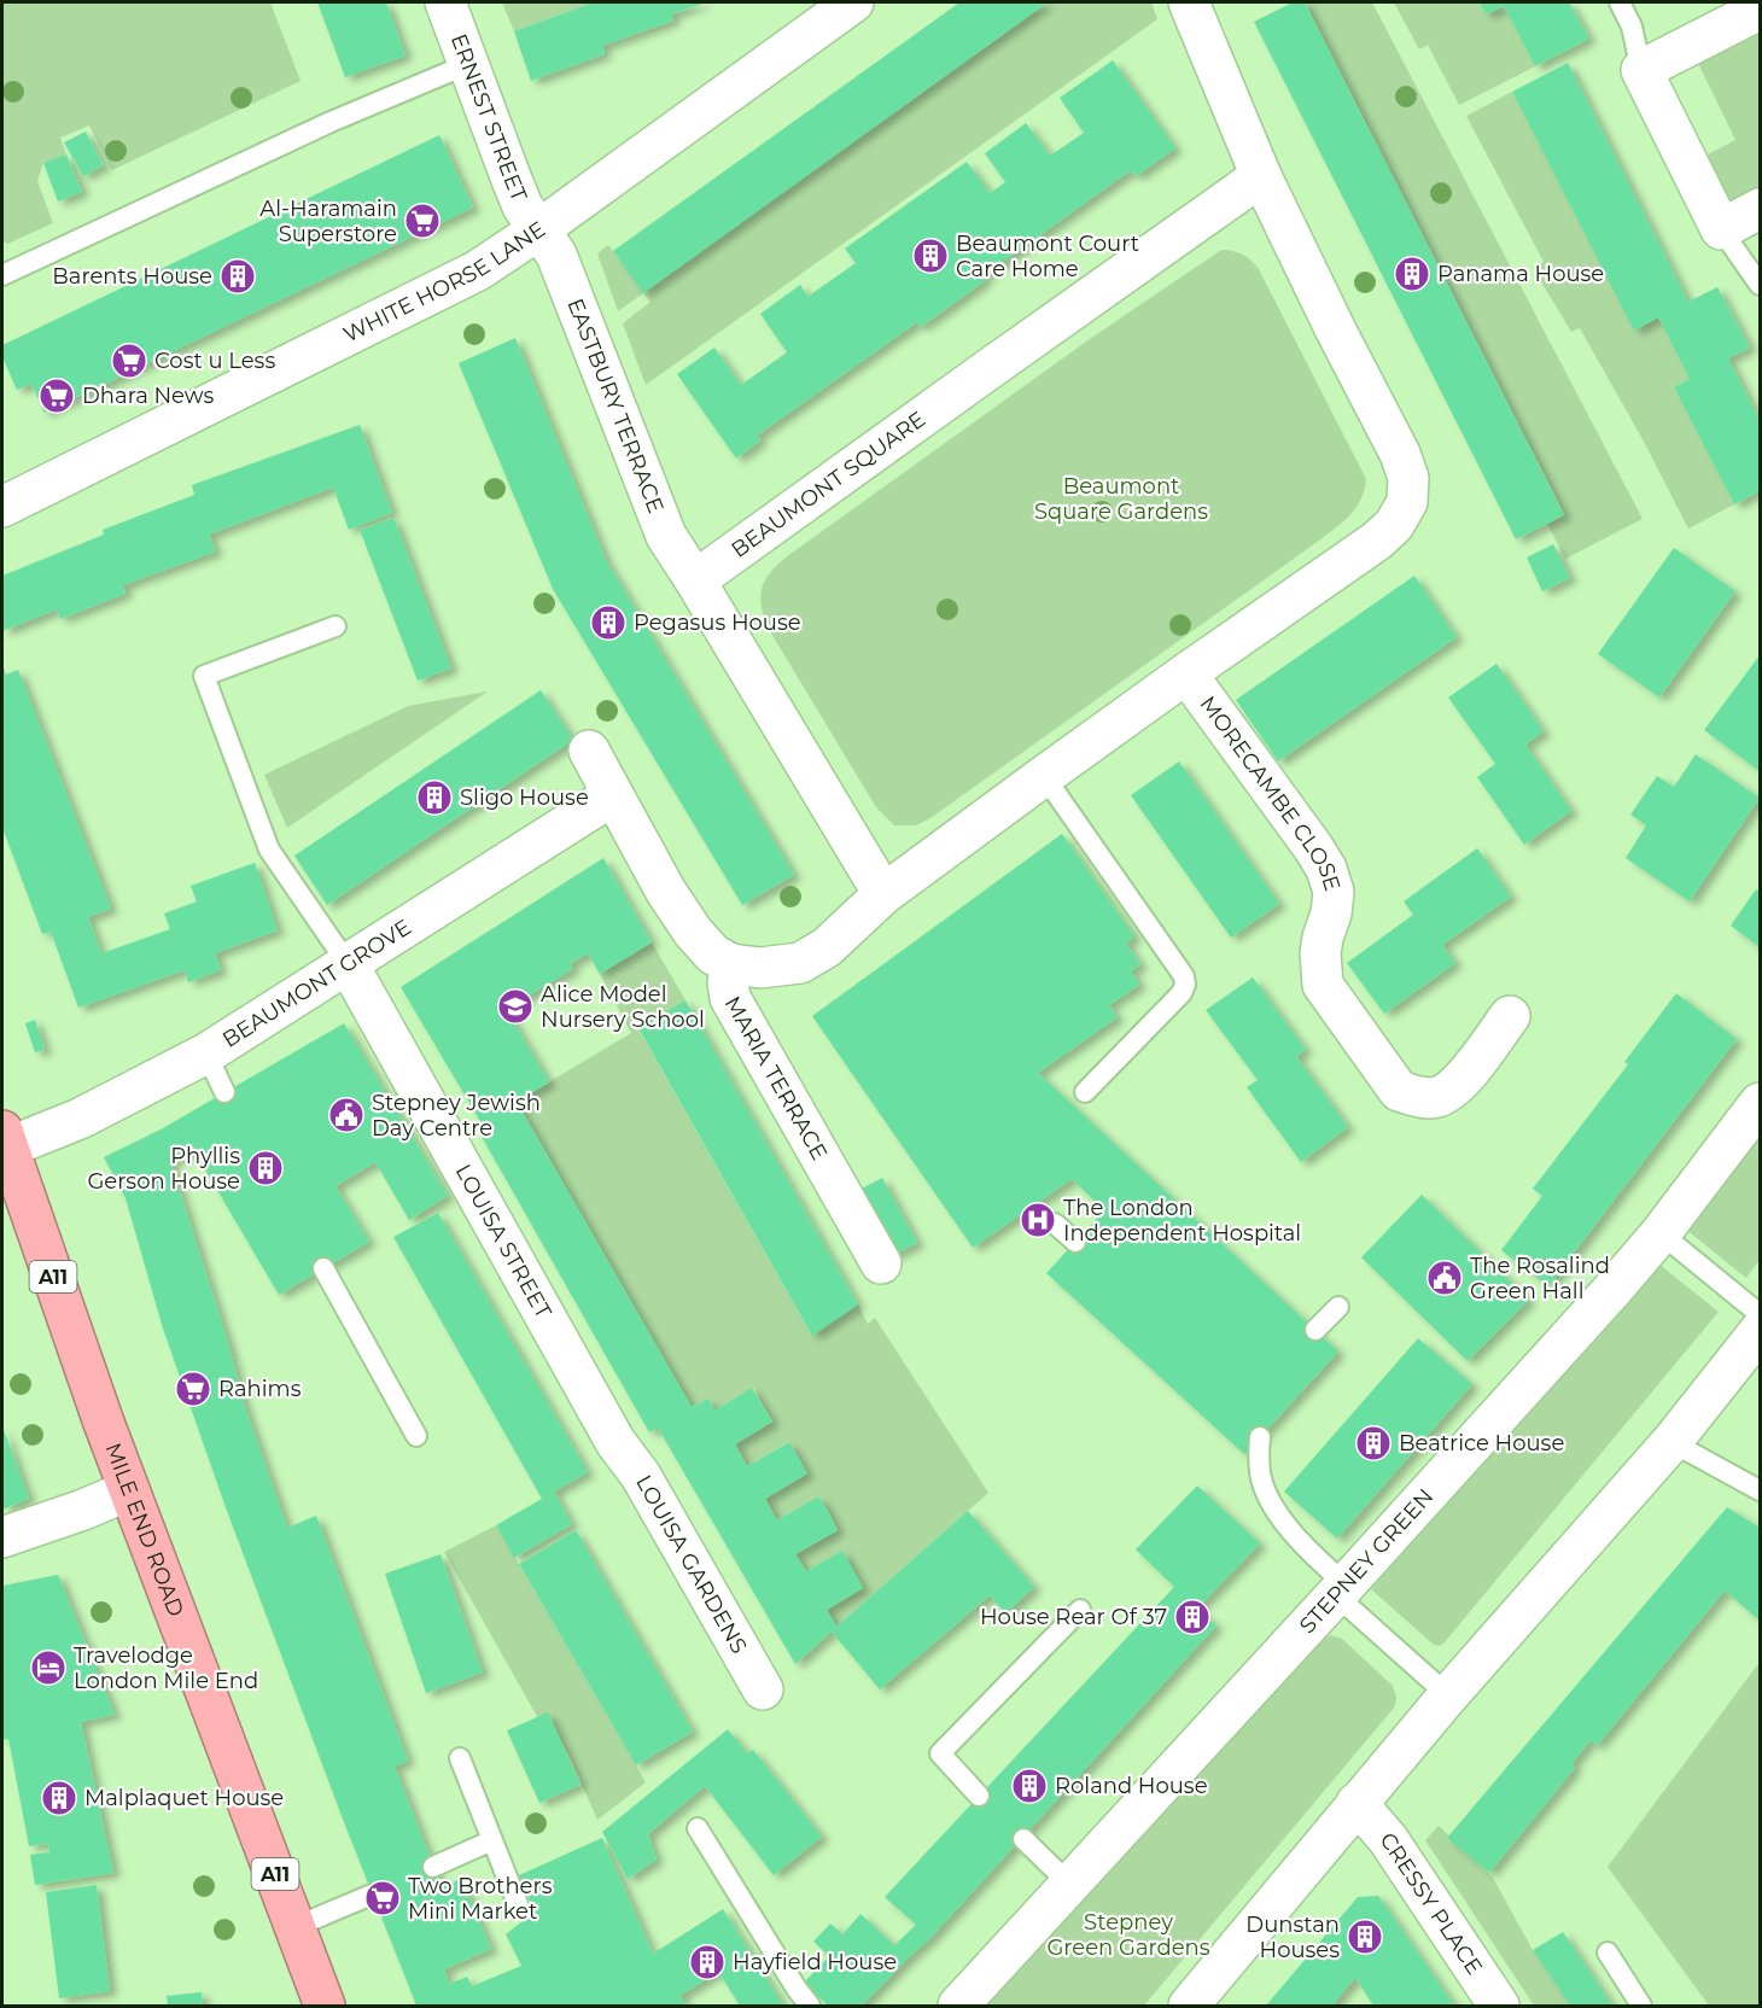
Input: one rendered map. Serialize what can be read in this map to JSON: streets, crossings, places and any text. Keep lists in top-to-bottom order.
{
  "streets": {
    "highway": ["A11", "MILE END ROAD"],
    "street": [
      "ERNEST STREET",
      "WHITE HORSE LANE",
      "EASTBURY TERRACE",
      "BEAUMONT SQUARE",
      "MORECAMBE CLOSE",
      "BEAUMONT GROVE",
      "MARIA TERRACE",
      "LOUISA STREET",
      "STEPNEY GREEN",
      "LOUISA GARDENS",
      "CRESSY PLACE"
    ]
  },
  "crossings": [
    ["ERNEST STREET", "WHITE HORSE LANE"],
    ["ERNEST STREET", "EASTBURY TERRACE"],
    ["WHITE HORSE LANE", "EASTBURY TERRACE"],
    ["EASTBURY TERRACE", "BEAUMONT SQUARE"],
    ["BEAUMONT GROVE", "MARIA TERRACE"],
    ["BEAUMONT GROVE", "LOUISA STREET"],
    ["BEAUMONT GROVE", "MILE END ROAD"],
    ["LOUISA STREET", "LOUISA GARDENS"]
  ],
  "parks": ["Beaumont Square Gardens", "Stepney Green Gardens"],
  "places": {
    "supermarket": [
      "Al-Haramain Superstore",
      "Cost u Less",
      "Dhara News",
      "Rahims",
      "Two Brothers Mini Market"
    ],
    "building": [
      "Beaumont Court Care Home",
      "Panama House",
      "Barents House",
      "Pegasus House",
      "Sligo House",
      "Phyllis Gerson House",
      "Beatrice House",
      "House Rear Of 37",
      "Roland House",
      "Malplaquet House",
      "Dunstan Houses",
      "Hayfield House"
    ],
    "school or university": ["Alice Model Nursery School"],
    "public building": ["Stepney Jewish Day Centre", "The Rosalind Green Hall"],
    "hospital": ["The London Independent Hospital"],
    "hotel": ["Travelodge London Mile End"]
  }
}
